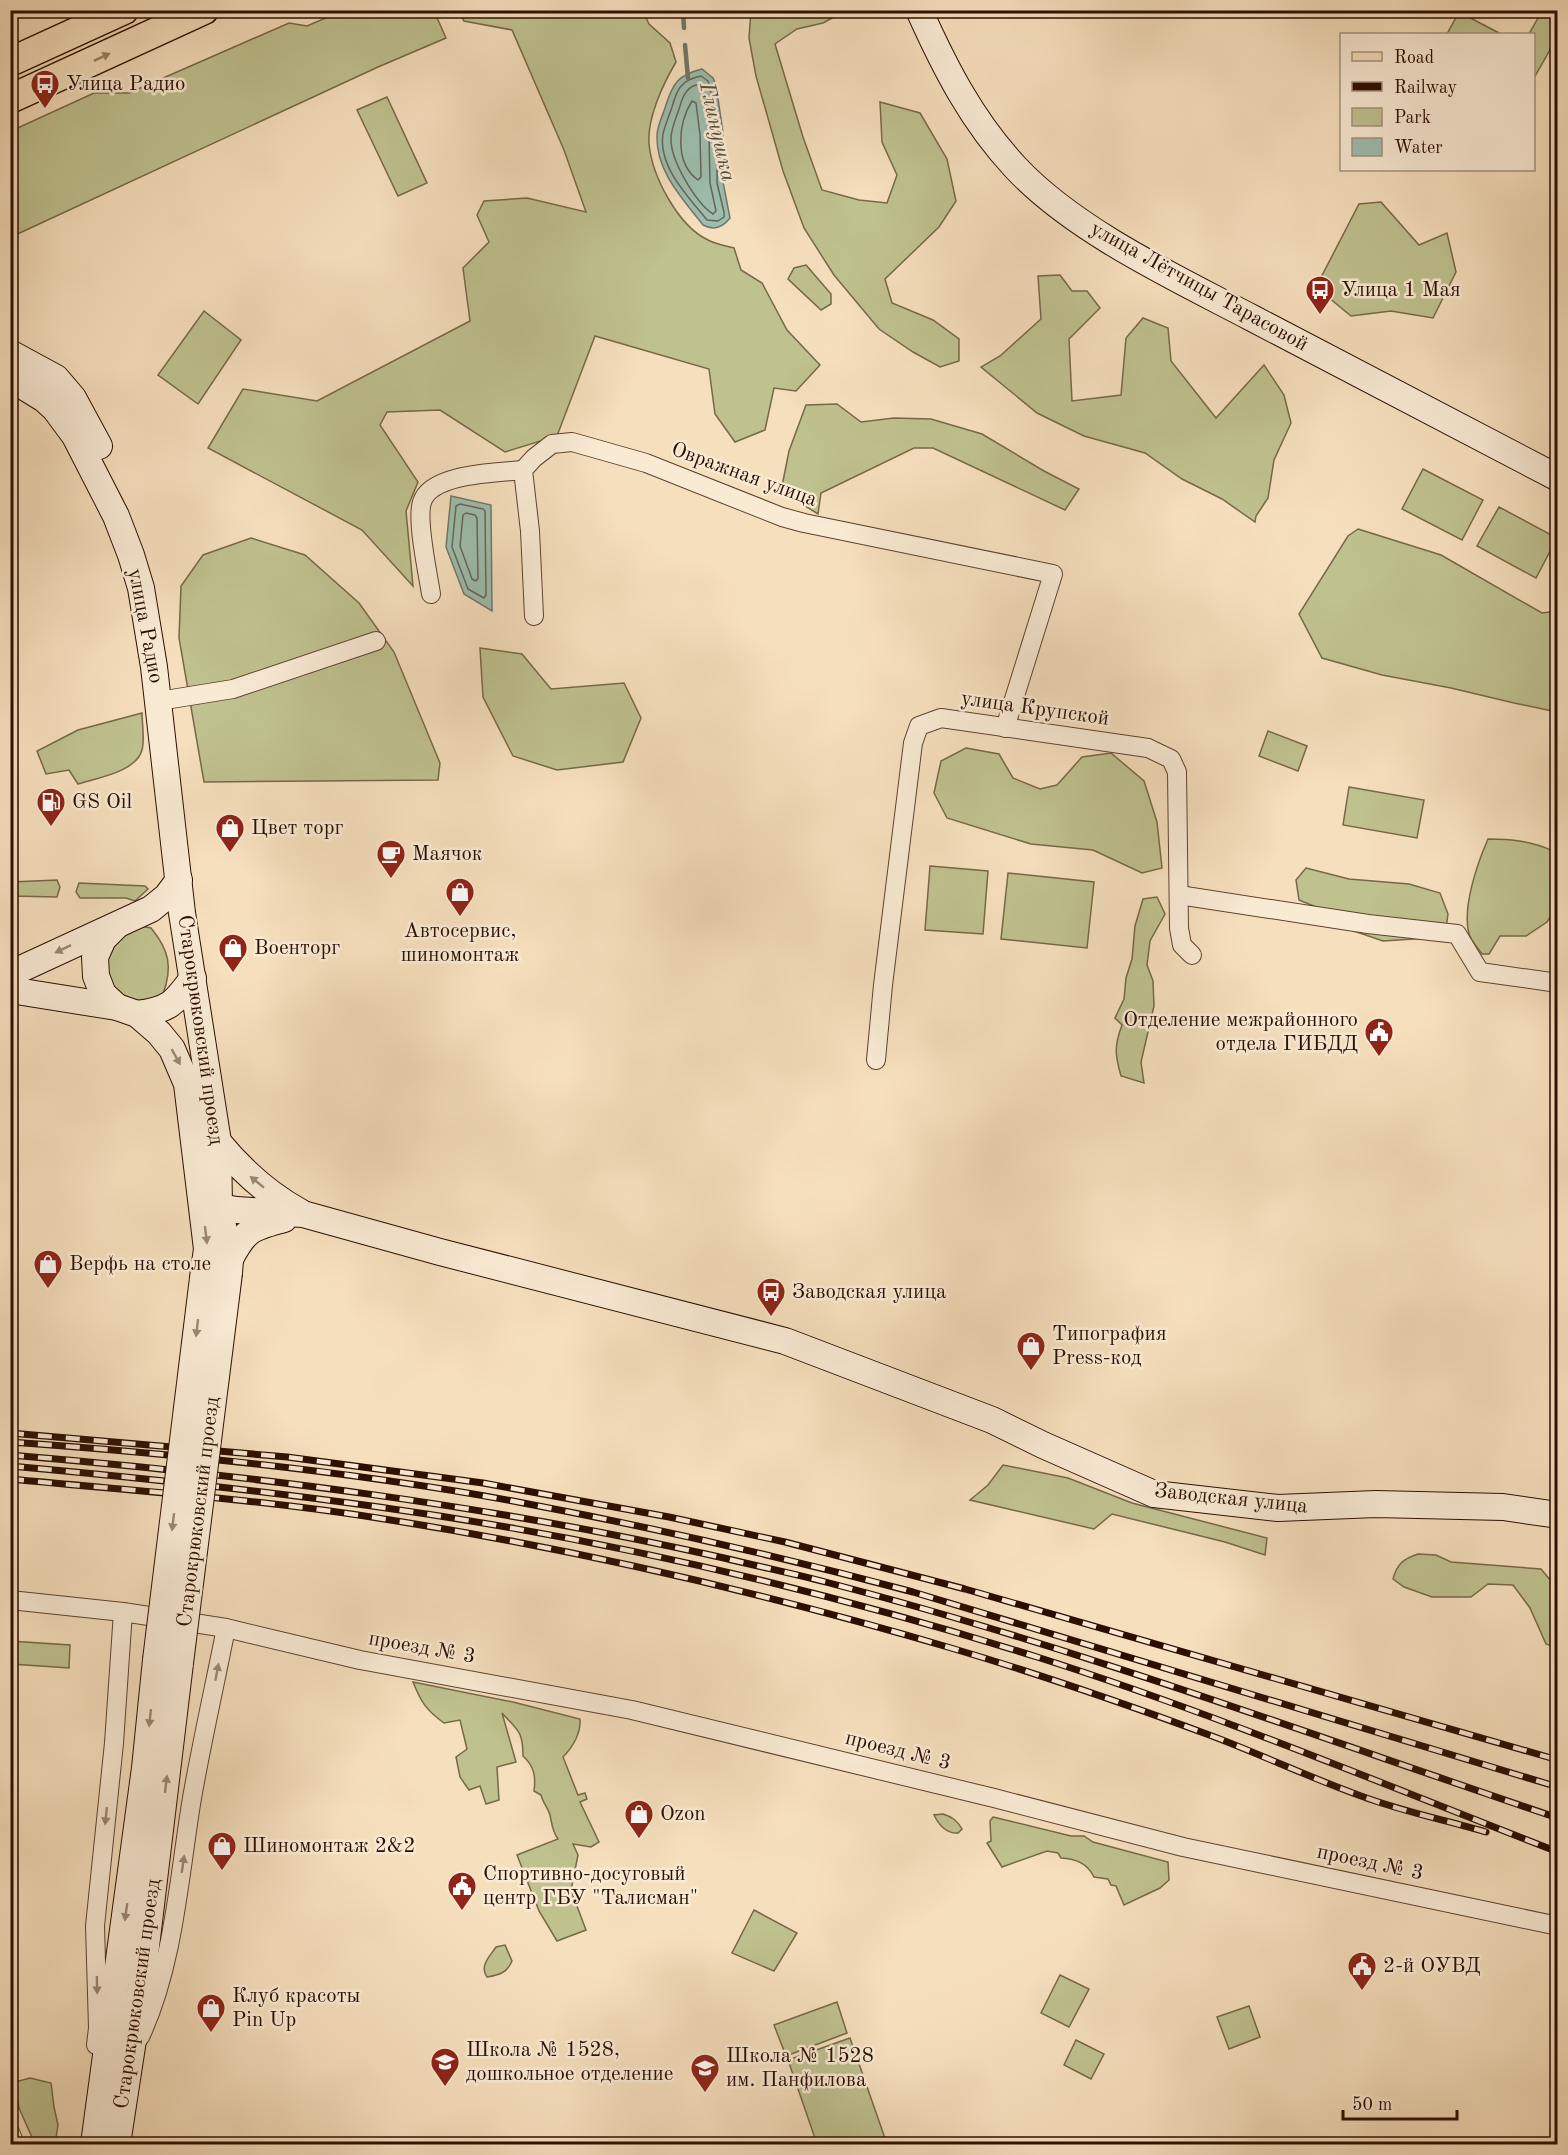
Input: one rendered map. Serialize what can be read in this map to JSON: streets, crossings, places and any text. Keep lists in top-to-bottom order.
{
  "streets": {
    "main road": [
      "улица Лётчицы Тарасовой",
      "улица Радио",
      "Старокрюковский проезд",
      "Заводская улица"
    ],
    "street": ["Овражная улица", "улица Крупской", "проезд № 3"]
  },
  "crossings": [
    ["Овражная улица", "улица Крупской"],
    ["улица Радио", "Старокрюковский проезд"]
  ],
  "water": ["Глинушка"],
  "places": {
    "bus stop": ["Улица Радио", "Улица 1 Мая", "Заводская улица"],
    "fuel station": ["GS Oil"],
    "shop": [
      "Цвет торг",
      "Автосервис, шиномонтаж",
      "Военторг",
      "Верфь на столе",
      "Типография Press-код",
      "Ozon",
      "Шиномонтаж 2&2",
      "Клуб красоты Pin Up"
    ],
    "cafe": ["Маячок"],
    "public building": ["Отделение межрайонного отдела ГИБДД", "Спортивно-досуговый центр ГБУ \"Талисман\"", "2-й ОУВД"],
    "school or university": ["Школа № 1528, дошкольное отделение", "Школа № 1528 им. Панфилова"]
  },
  "legend": [
    "Road",
    "Railway",
    "Park",
    "Water"
  ],
  "scale_bar": "50 m"
}
